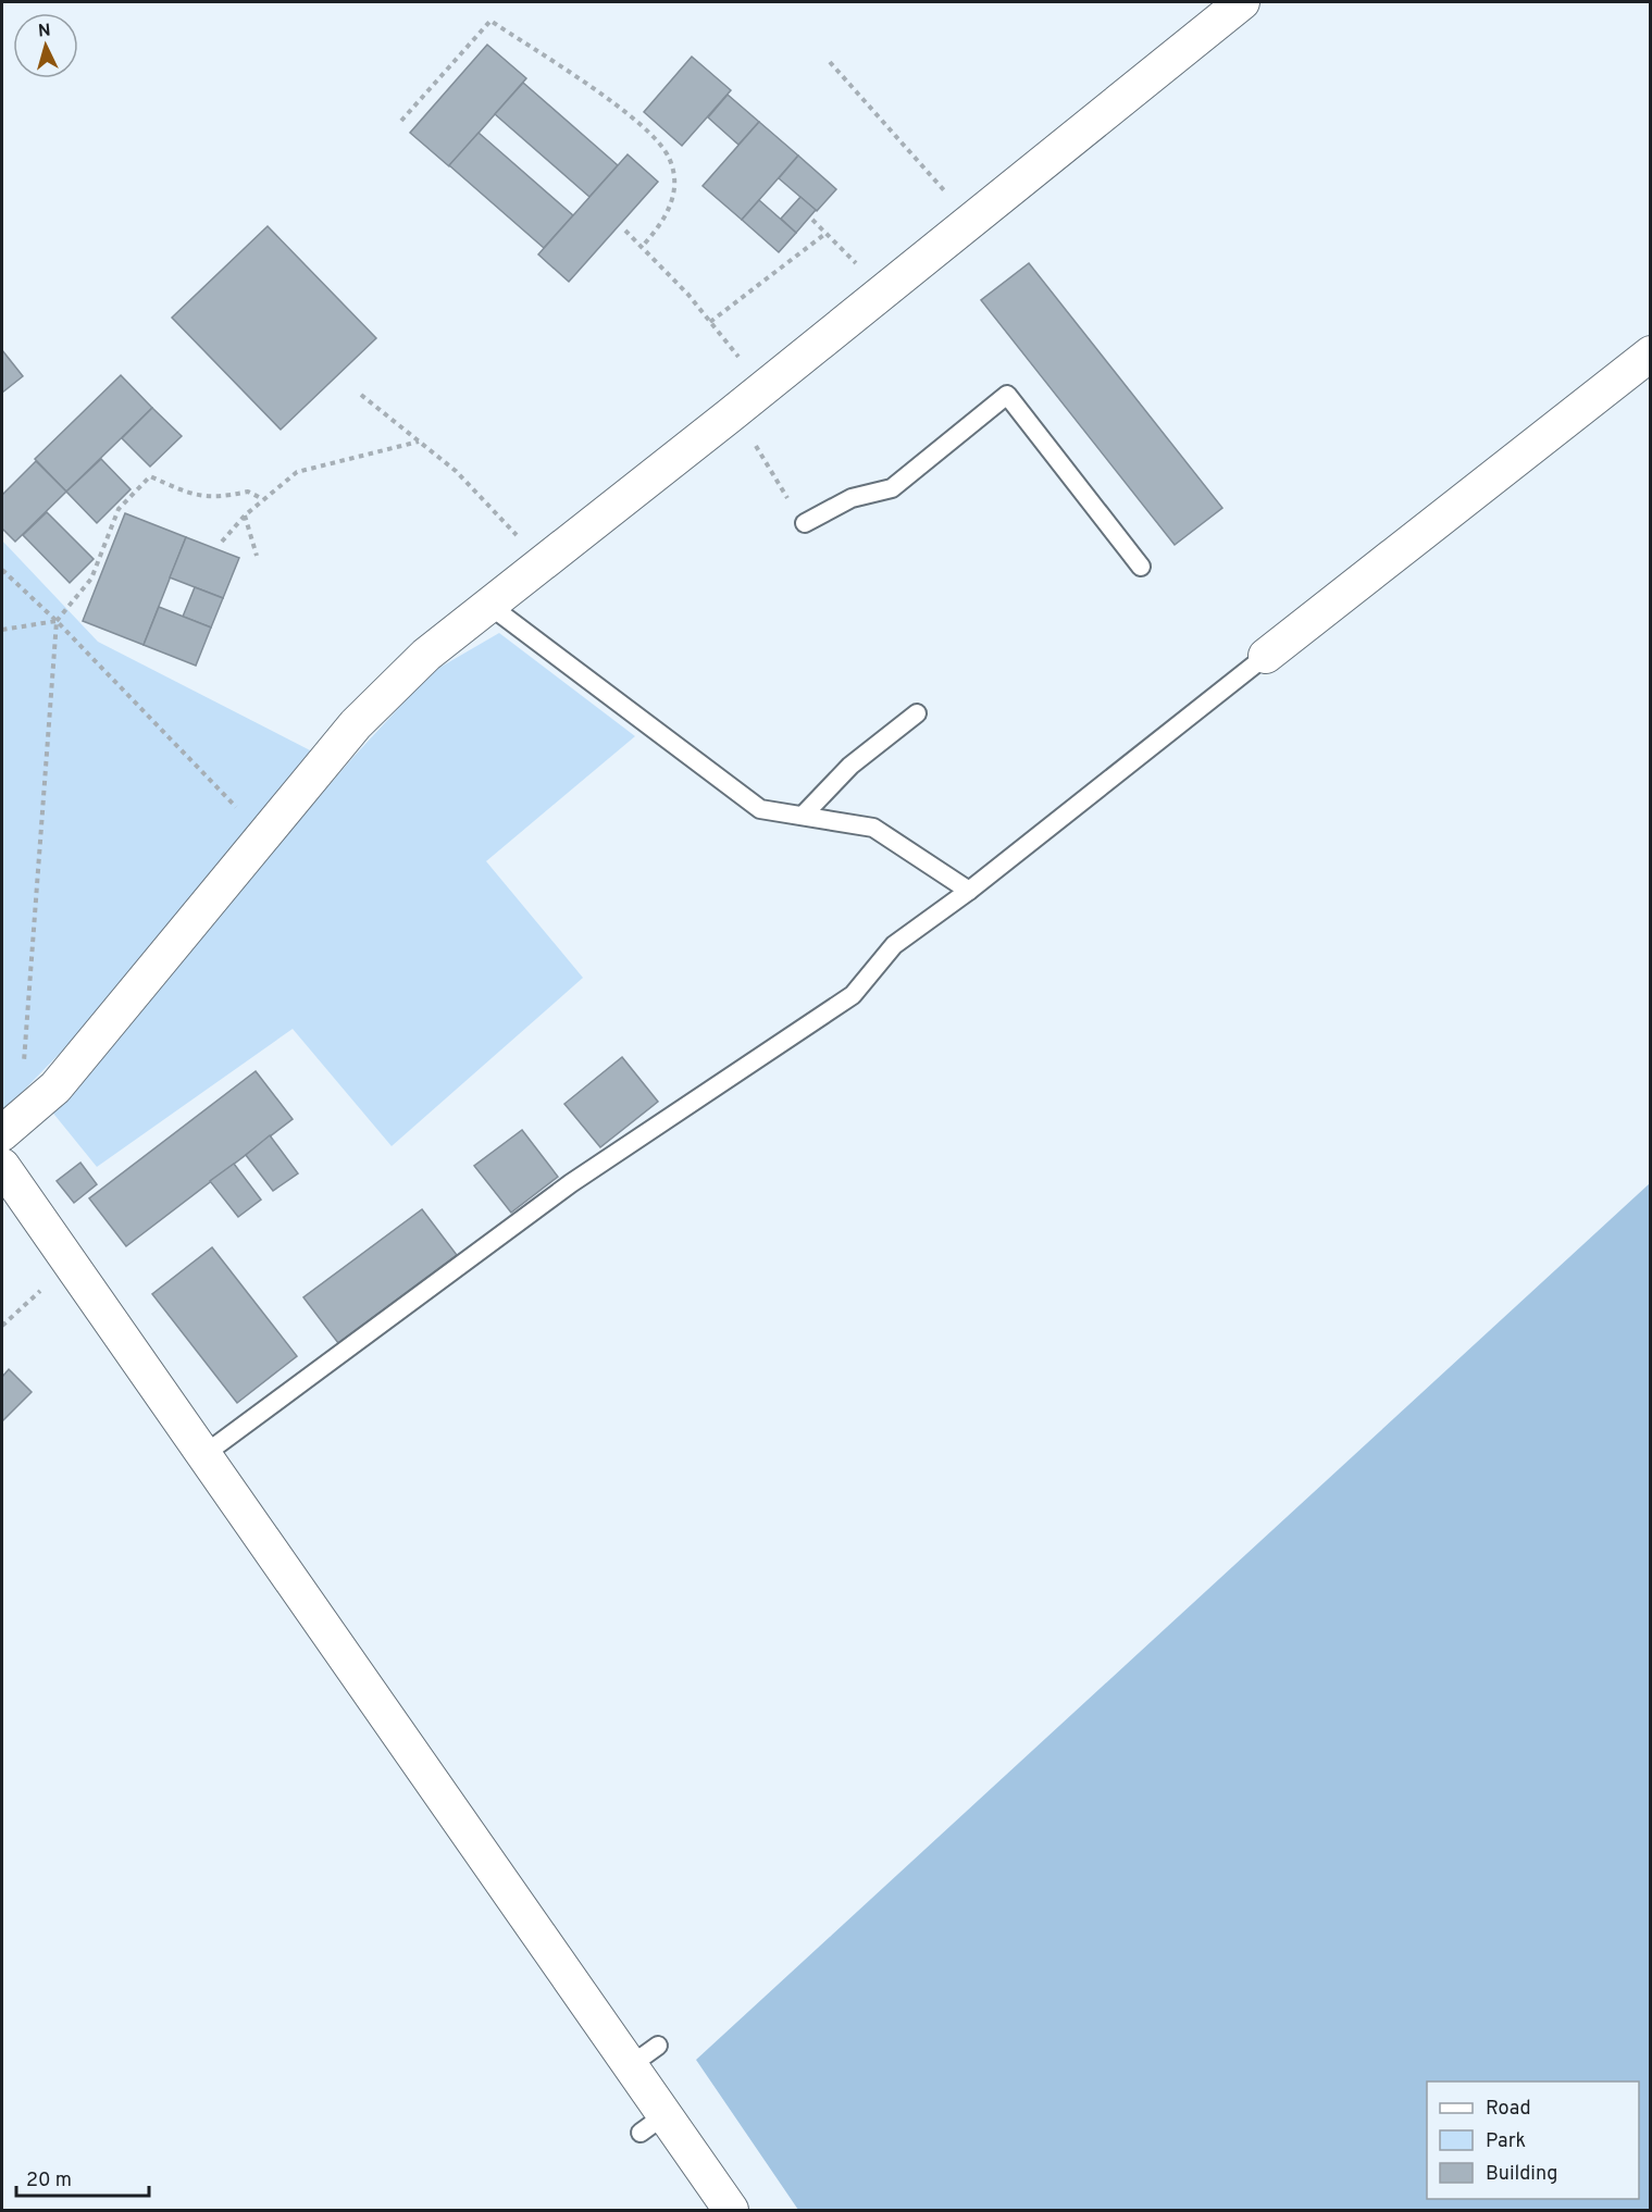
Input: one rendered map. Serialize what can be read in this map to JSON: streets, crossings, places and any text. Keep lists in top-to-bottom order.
{
  "legend": ["Road", "Park", "Building"],
  "scale_bar": "20 m",
  "north": "top"
}
